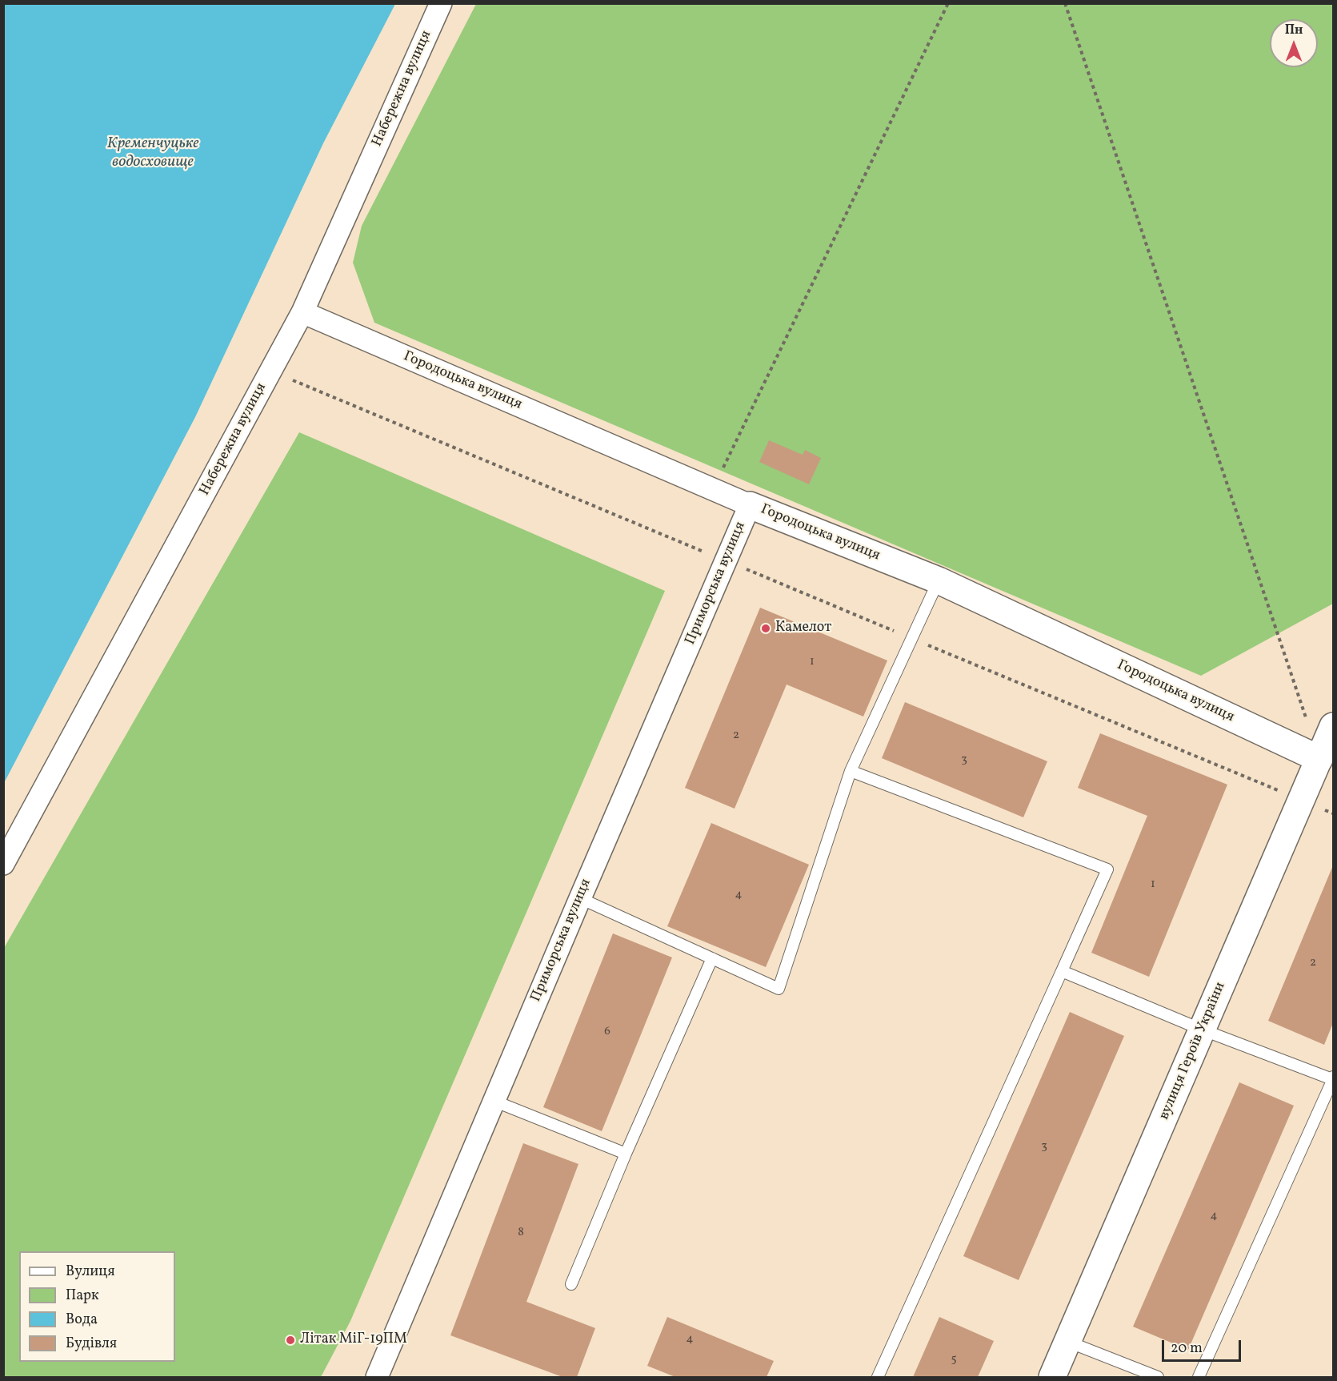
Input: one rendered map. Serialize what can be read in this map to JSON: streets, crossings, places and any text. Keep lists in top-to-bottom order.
{
  "streets": {
    "main road": ["Городоцька вулиця", "вулиця Героїв України"],
    "street": ["Набережна вулиця", "Приморська вулиця"]
  },
  "crossings": [
    ["Набережна вулиця", "Городоцька вулиця"],
    ["Городоцька вулиця", "Приморська вулиця"],
    ["Городоцька вулиця", "вулиця Героїв України"]
  ],
  "water": ["Кременчуцьке водосховище"],
  "places": ["Камелот", "Лiтак МiГ-19ПМ"],
  "house_numbers": [
    "1",
    "2",
    "3",
    "1",
    "4",
    "2",
    "6",
    "3",
    "4",
    "8",
    "4",
    "5"
  ],
  "legend": [
    "Вулиця",
    "Парк",
    "Вода",
    "Будівля"
  ],
  "scale_bar": "20 m",
  "north": "top"
}
